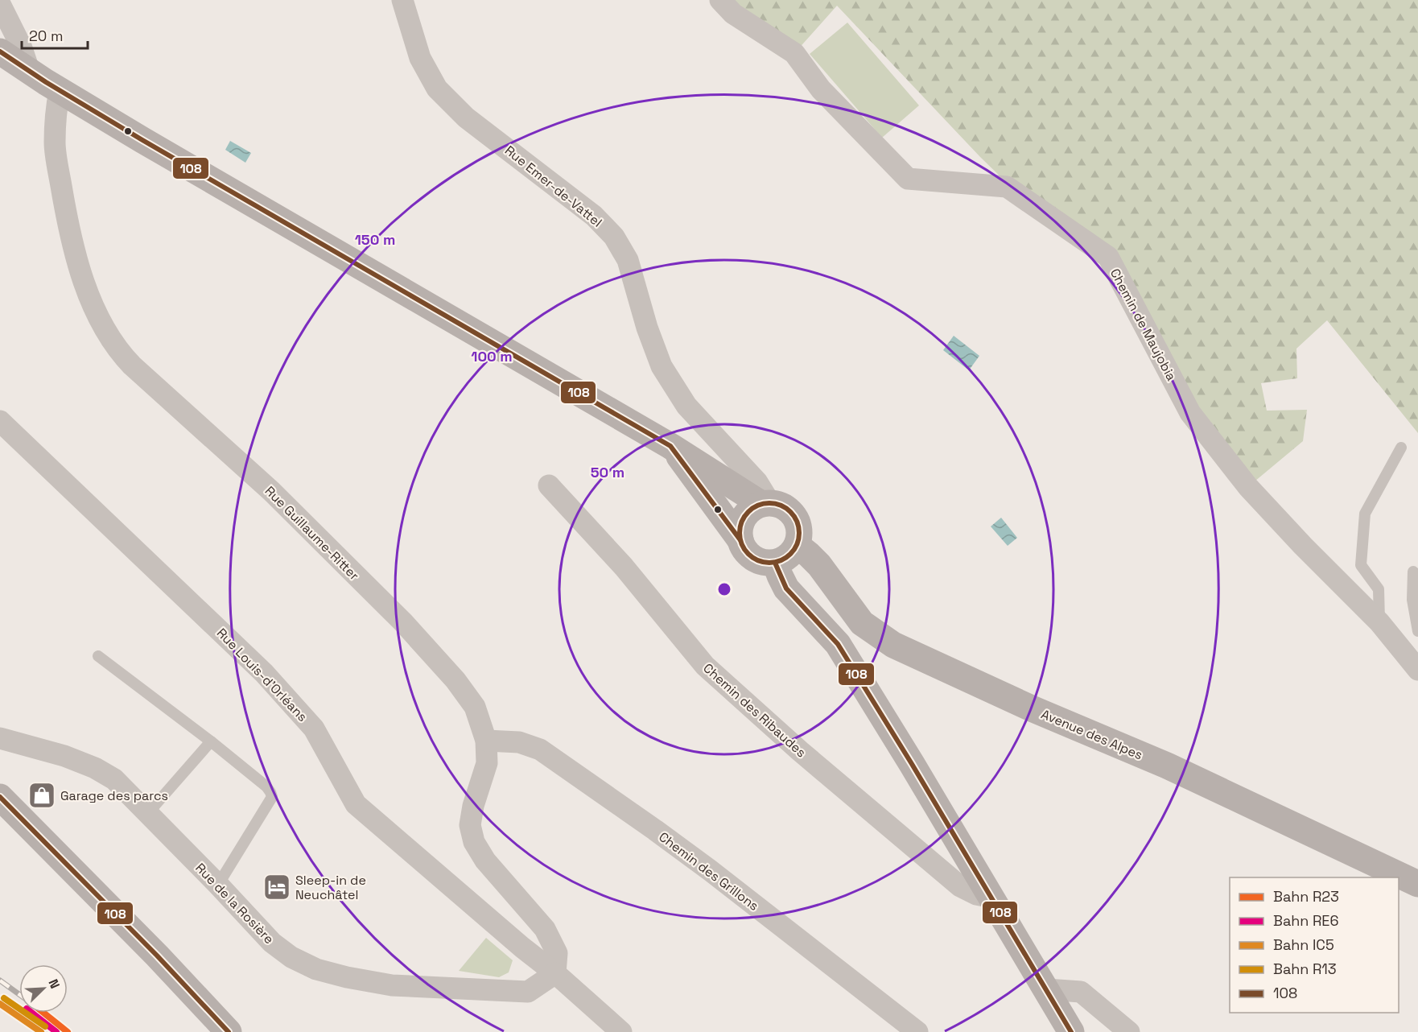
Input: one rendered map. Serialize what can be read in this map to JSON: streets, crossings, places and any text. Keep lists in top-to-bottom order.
{
  "streets": {
    "main road": ["Avenue des Alpes"],
    "street": [
      "Rue Emer-de-Vattel",
      "Chemin de Maujobia",
      "Rue Guillaume-Ritter",
      "Rue Louis-d'Orléans",
      "Chemin des Ribaudes",
      "Chemin des Grillons",
      "Rue de la Rosière"
    ]
  },
  "crossings": [
    ["Rue Emer-de-Vattel", "Avenue des Alpes"],
    ["Rue Guillaume-Ritter", "Rue Louis-d'Orléans"],
    ["Rue Guillaume-Ritter", "Chemin des Grillons"],
    ["Rue Guillaume-Ritter", "Rue de la Rosière"],
    ["Rue Louis-d'Orléans", "Rue de la Rosière"]
  ],
  "places": {
    "shop": ["Garage des parcs"],
    "hotel": ["Sleep-in de Neuchâtel"]
  },
  "lines": [
    "transit line 108",
    "rail line R13",
    "rail line IC5",
    "rail line R23",
    "rail line RE6"
  ],
  "legend": [
    "Bahn R23",
    "Bahn RE6",
    "Bahn IC5",
    "Bahn R13",
    "108"
  ],
  "scale_bar": "20 m",
  "north": "top right",
  "rings": ["150 m", "100 m", "50 m"]
}
